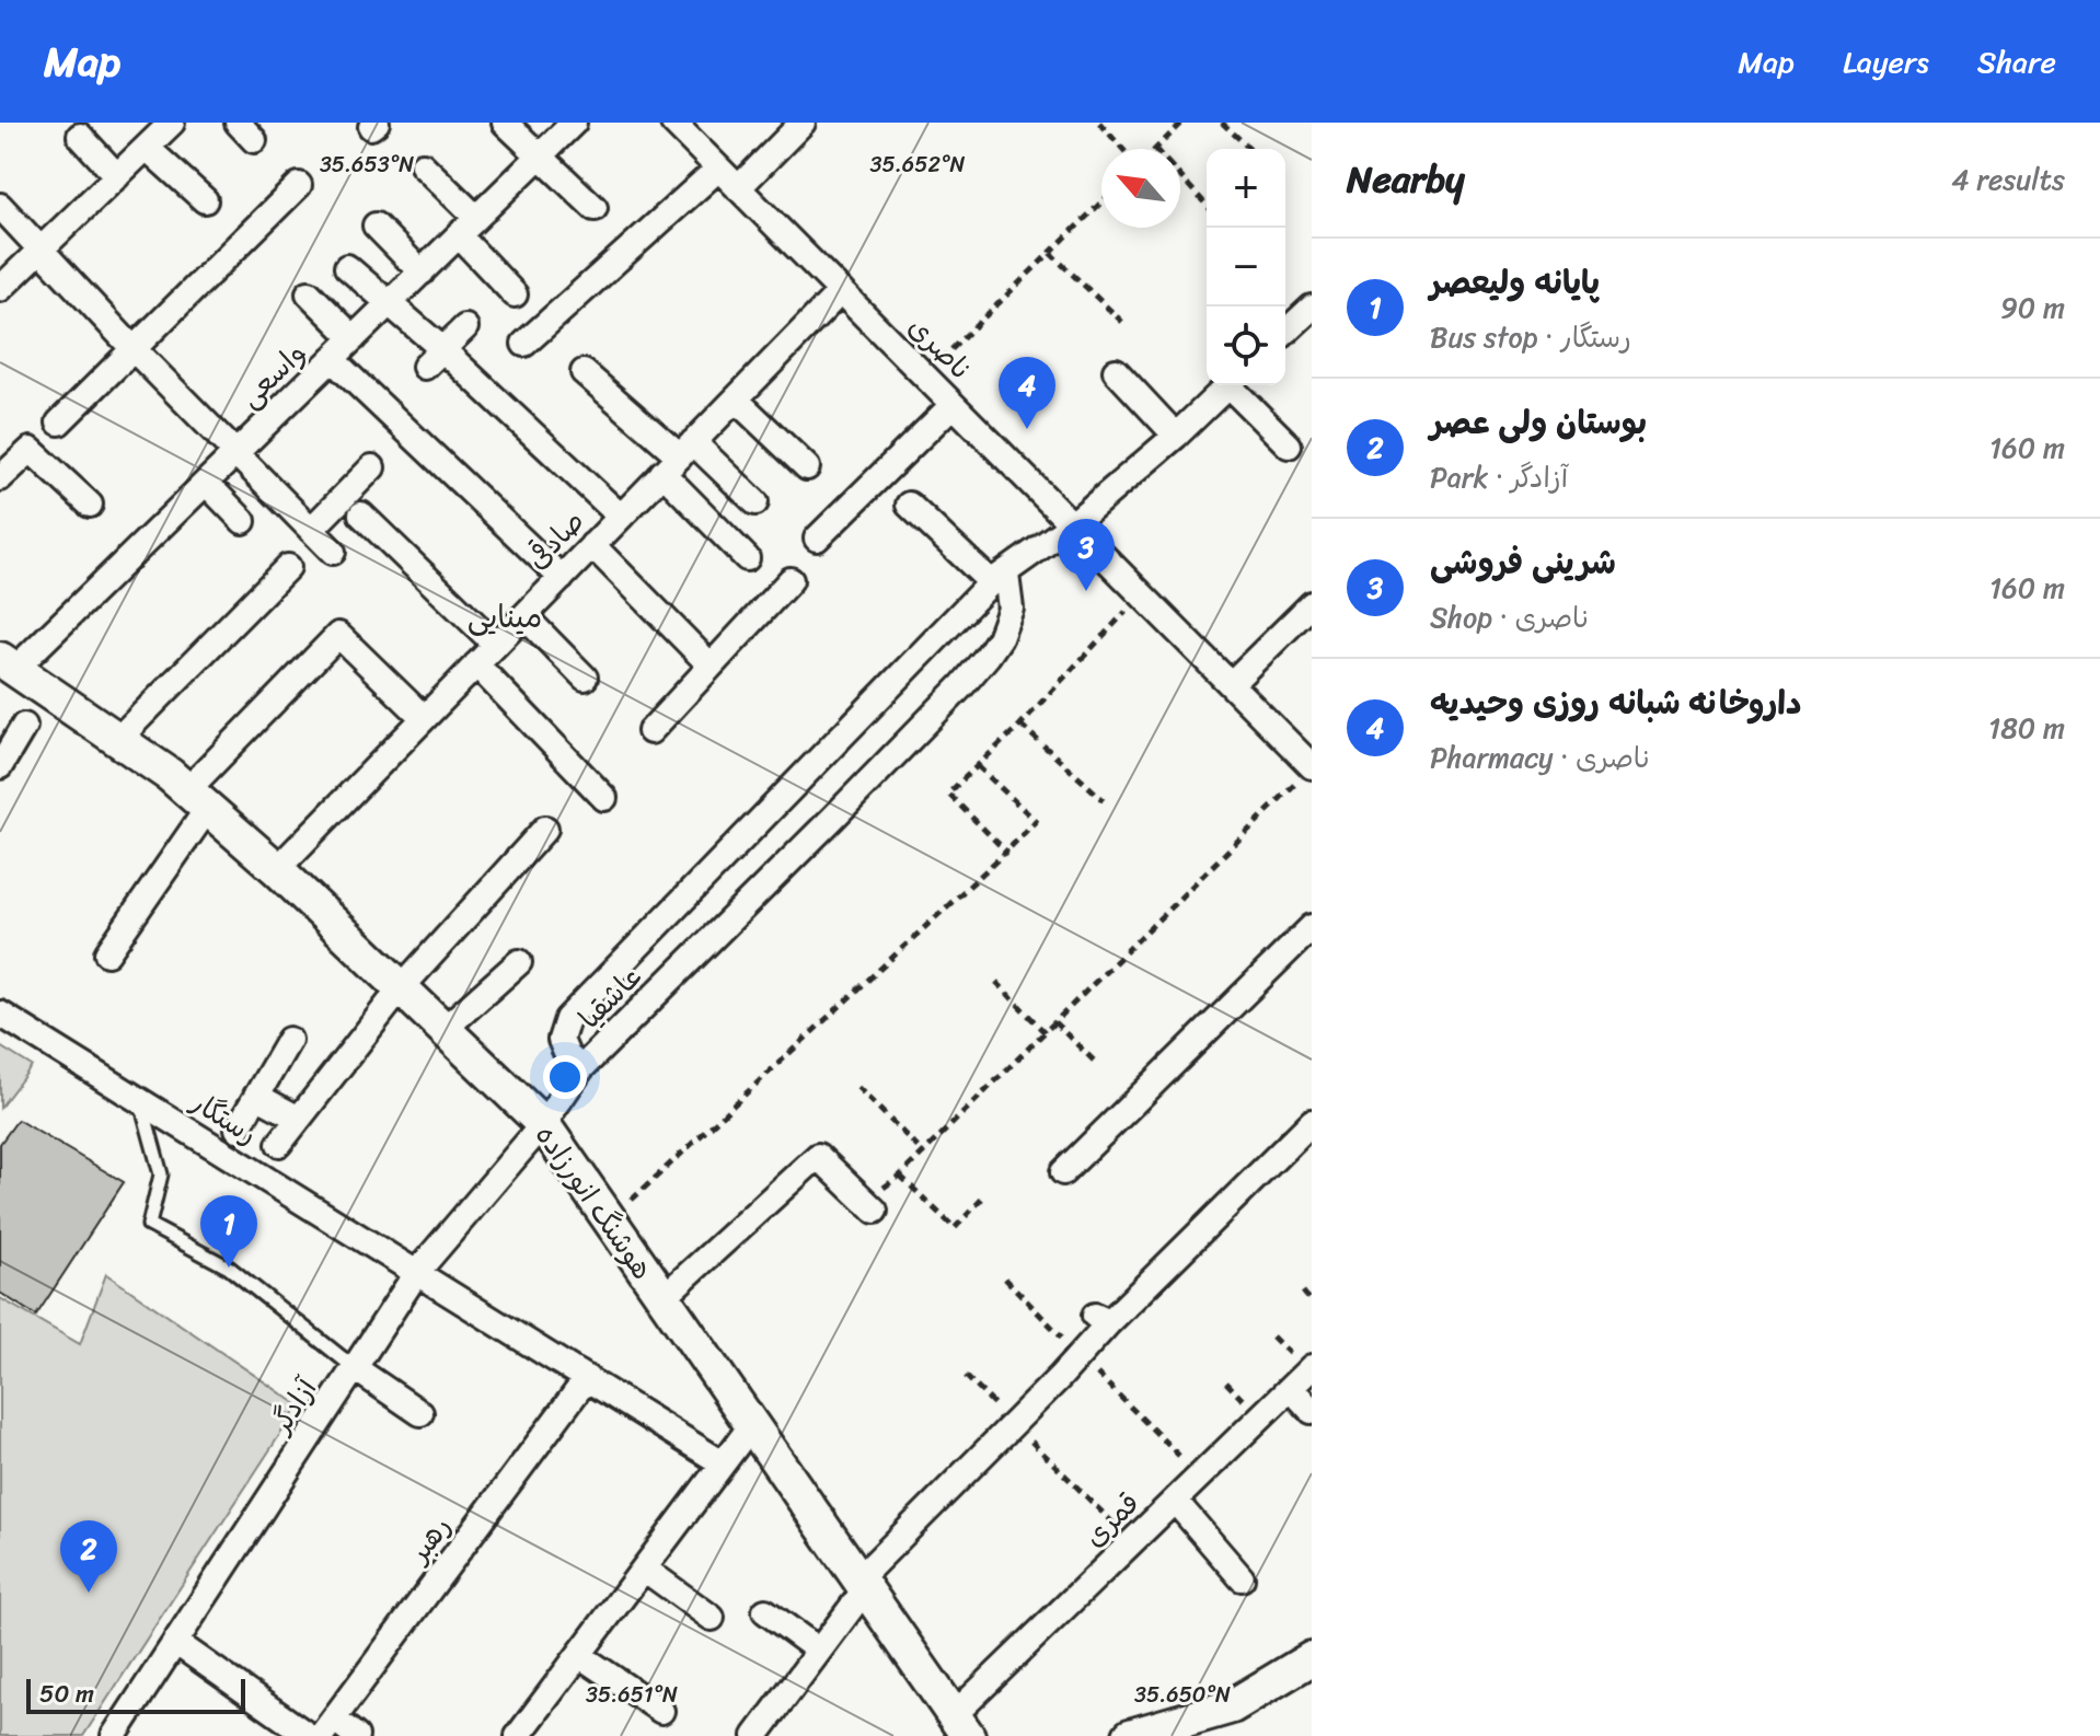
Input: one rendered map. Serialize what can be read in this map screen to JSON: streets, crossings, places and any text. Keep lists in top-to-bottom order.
{
  "streets": {
    "main road": ["هوشنگ انورزاده"],
    "street": [
      "ناصری",
      "واسعی",
      "صادقی",
      "عاشقیا",
      "رستگار",
      "آزادگر",
      "قمری",
      "رهبر"
    ]
  },
  "crossings": [
    ["ناصری", "صادقی"],
    ["ناصری", "عاشقیا"],
    ["واسعی", "هوشنگ انورزاده"],
    ["صادقی", "هوشنگ انورزاده"],
    ["عاشقیا", "آزادگر"],
    ["رستگار", "آزادگر"],
    ["رستگار", "رهبر"],
    ["هوشنگ انورزاده", "آزادگر"],
    ["هوشنگ انورزاده", "قمری"]
  ],
  "districts": ["مینایی"],
  "scale_bar": "50 m",
  "north": "top left",
  "page": {
    "header": "Map",
    "nav": ["Map", "Layers", "Share"],
    "heading": ["Nearby", "4 results"],
    "map_buttons": ["+", "−"],
    "list": [
      {
        "mark": "1",
        "name": "پایانه ولیعصر",
        "note": "Bus stop · رستگار",
        "value": "90 m"
      },
      {
        "mark": "2",
        "name": "بوستان ولی عصر",
        "note": "Park · آزادگر",
        "value": "160 m"
      },
      {
        "mark": "3",
        "name": "شرینی فروشی",
        "note": "Shop · ناصری",
        "value": "160 m"
      },
      {
        "mark": "4",
        "name": "داروخانه شبانه روزی وحیدیه",
        "note": "Pharmacy · ناصری",
        "value": "180 m"
      }
    ],
    "pins": [
      "4",
      "3",
      "1",
      "2"
    ],
    "scale": "50 m"
  },
  "coordinates": [
    "35.653°N",
    "35.652°N",
    "35.651°N",
    "35.650°N"
  ]
}
